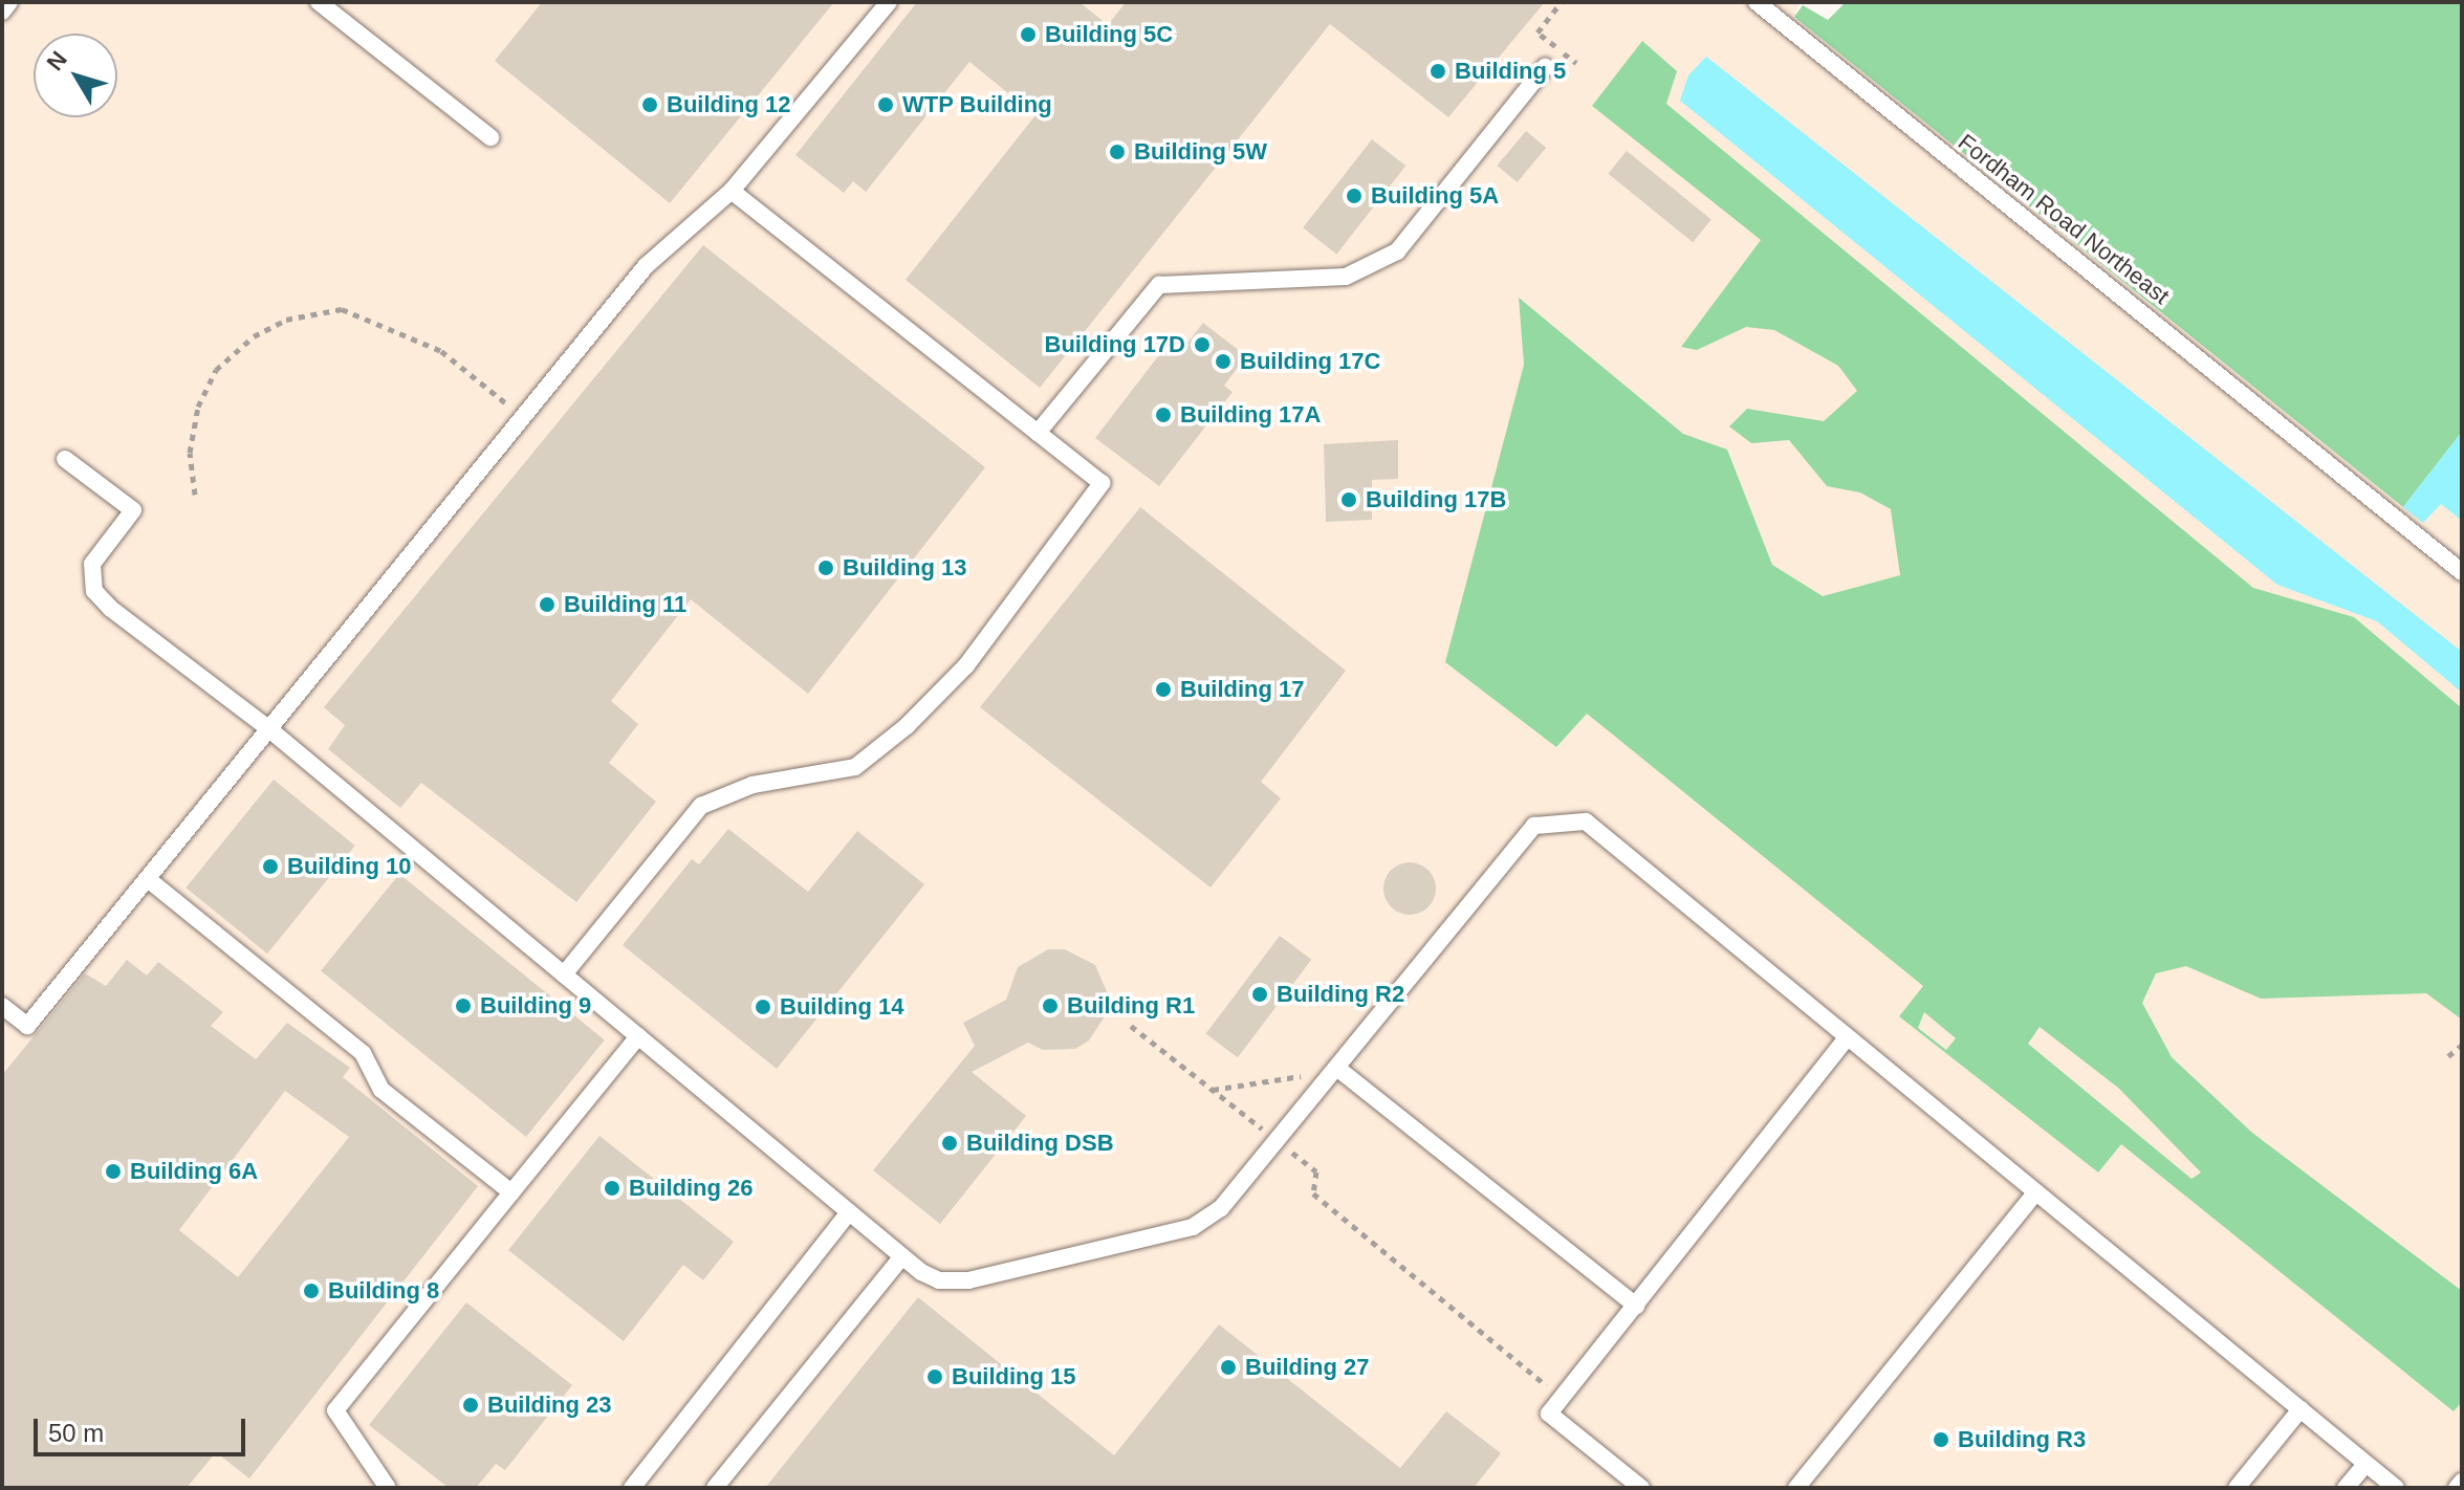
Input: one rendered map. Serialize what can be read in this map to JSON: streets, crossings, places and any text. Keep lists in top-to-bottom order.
{
  "streets": {
    "lane": ["Fordham Road Northeast"]
  },
  "places": [
    "Building 5C",
    "Building 5",
    "Building 12",
    "WTP Building",
    "Building 5W",
    "Building 5A",
    "Building 17D",
    "Building 17C",
    "Building 17A",
    "Building 17B",
    "Building 13",
    "Building 11",
    "Building 17",
    "Building 10",
    "Building R2",
    "Building 9",
    "Building R1",
    "Building 14",
    "Building DSB",
    "Building 6A",
    "Building 26",
    "Building 8",
    "Building 27",
    "Building 15",
    "Building 23",
    "Building R3"
  ],
  "scale_bar": "50 m",
  "north": "top left"
}
